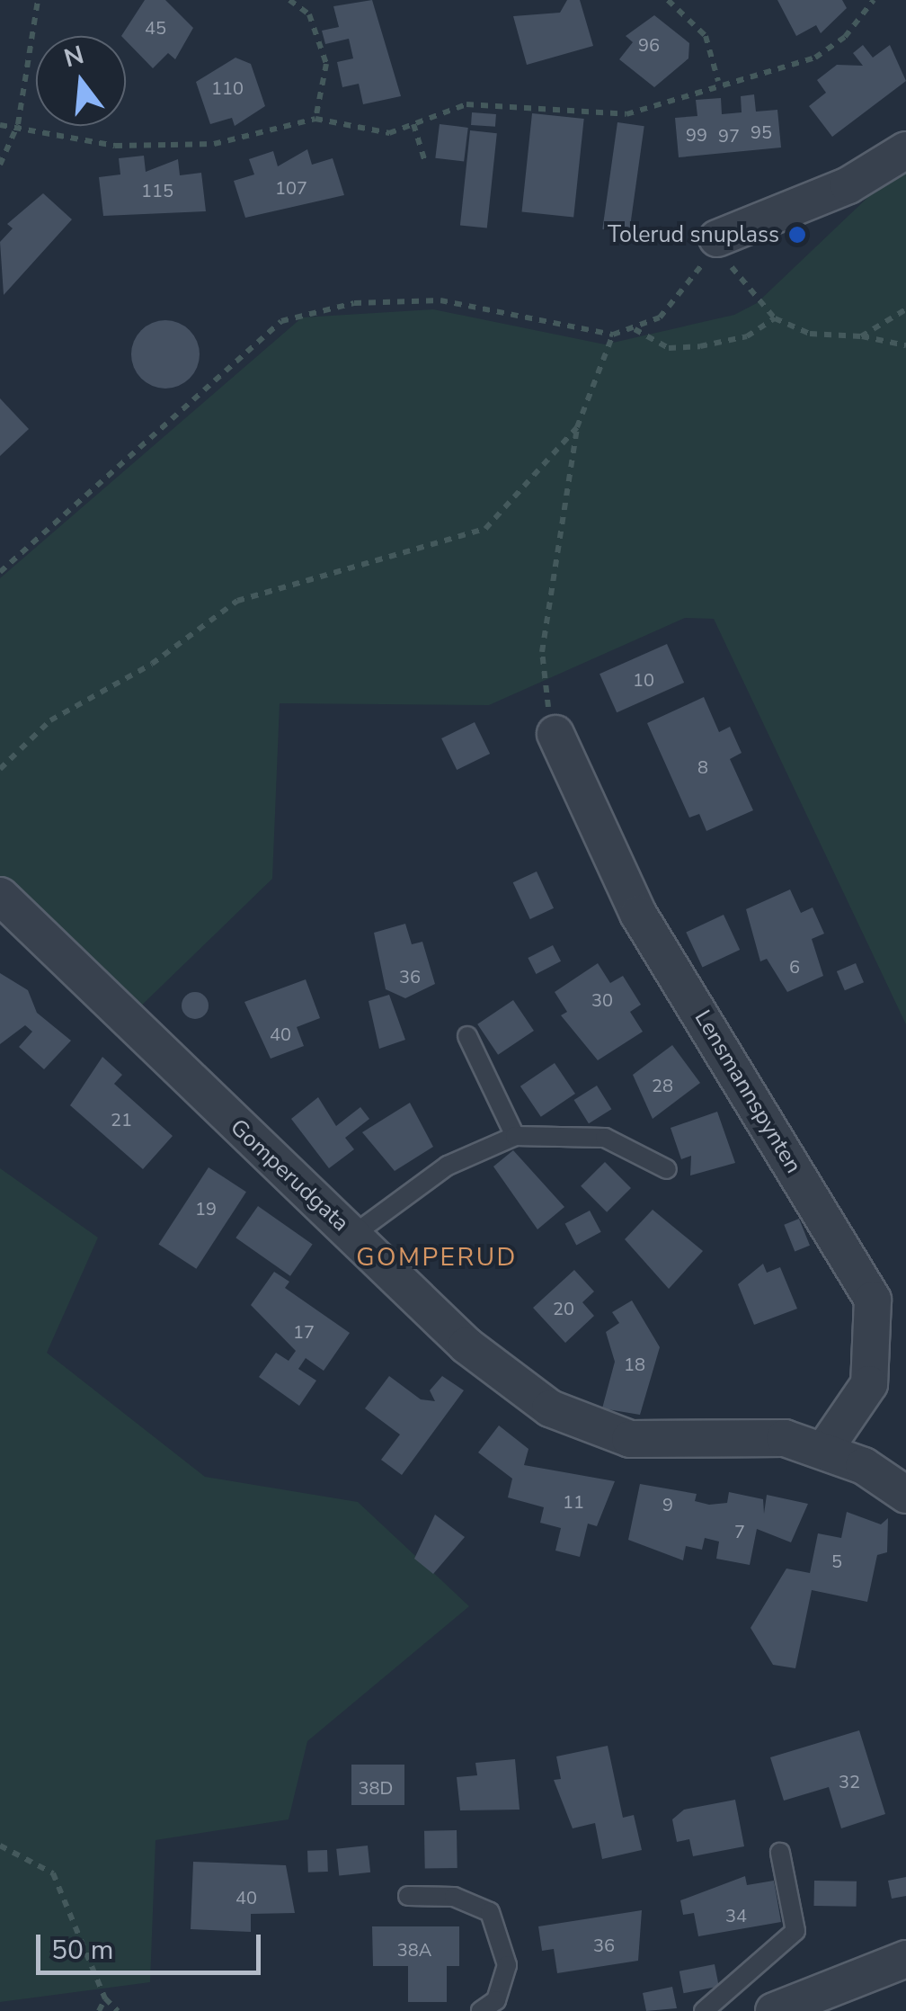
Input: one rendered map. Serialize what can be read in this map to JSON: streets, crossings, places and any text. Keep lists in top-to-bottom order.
{
  "streets": {
    "street": ["Lensmannspynten", "Gomperudgata"]
  },
  "crossings": [
    ["Lensmannspynten", "Gomperudgata"]
  ],
  "districts": ["GOMPERUD"],
  "places": ["Tolerud snuplass"],
  "house_numbers": [
    "45",
    "96",
    "110",
    "95",
    "99",
    "97",
    "107",
    "115",
    "10",
    "8",
    "6",
    "36",
    "30",
    "40",
    "28",
    "21",
    "19",
    "20",
    "17",
    "18",
    "11",
    "9",
    "7",
    "5",
    "32",
    "38D",
    "40",
    "34",
    "36",
    "38A"
  ],
  "scale_bar": "50 m",
  "north": "top"
}
